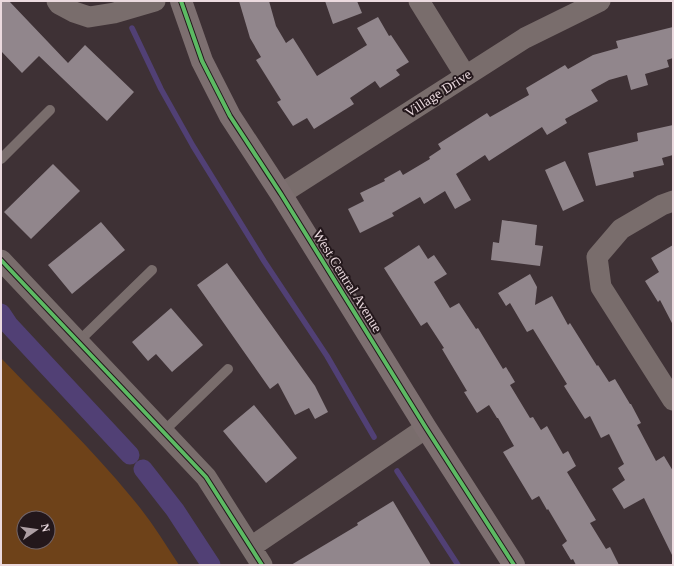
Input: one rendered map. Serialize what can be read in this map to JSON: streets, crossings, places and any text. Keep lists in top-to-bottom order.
{
  "streets": {
    "street": ["Village Drive", "West Central Avenue"]
  },
  "crossings": [
    ["Village Drive", "West Central Avenue"]
  ],
  "north": "right"
}
